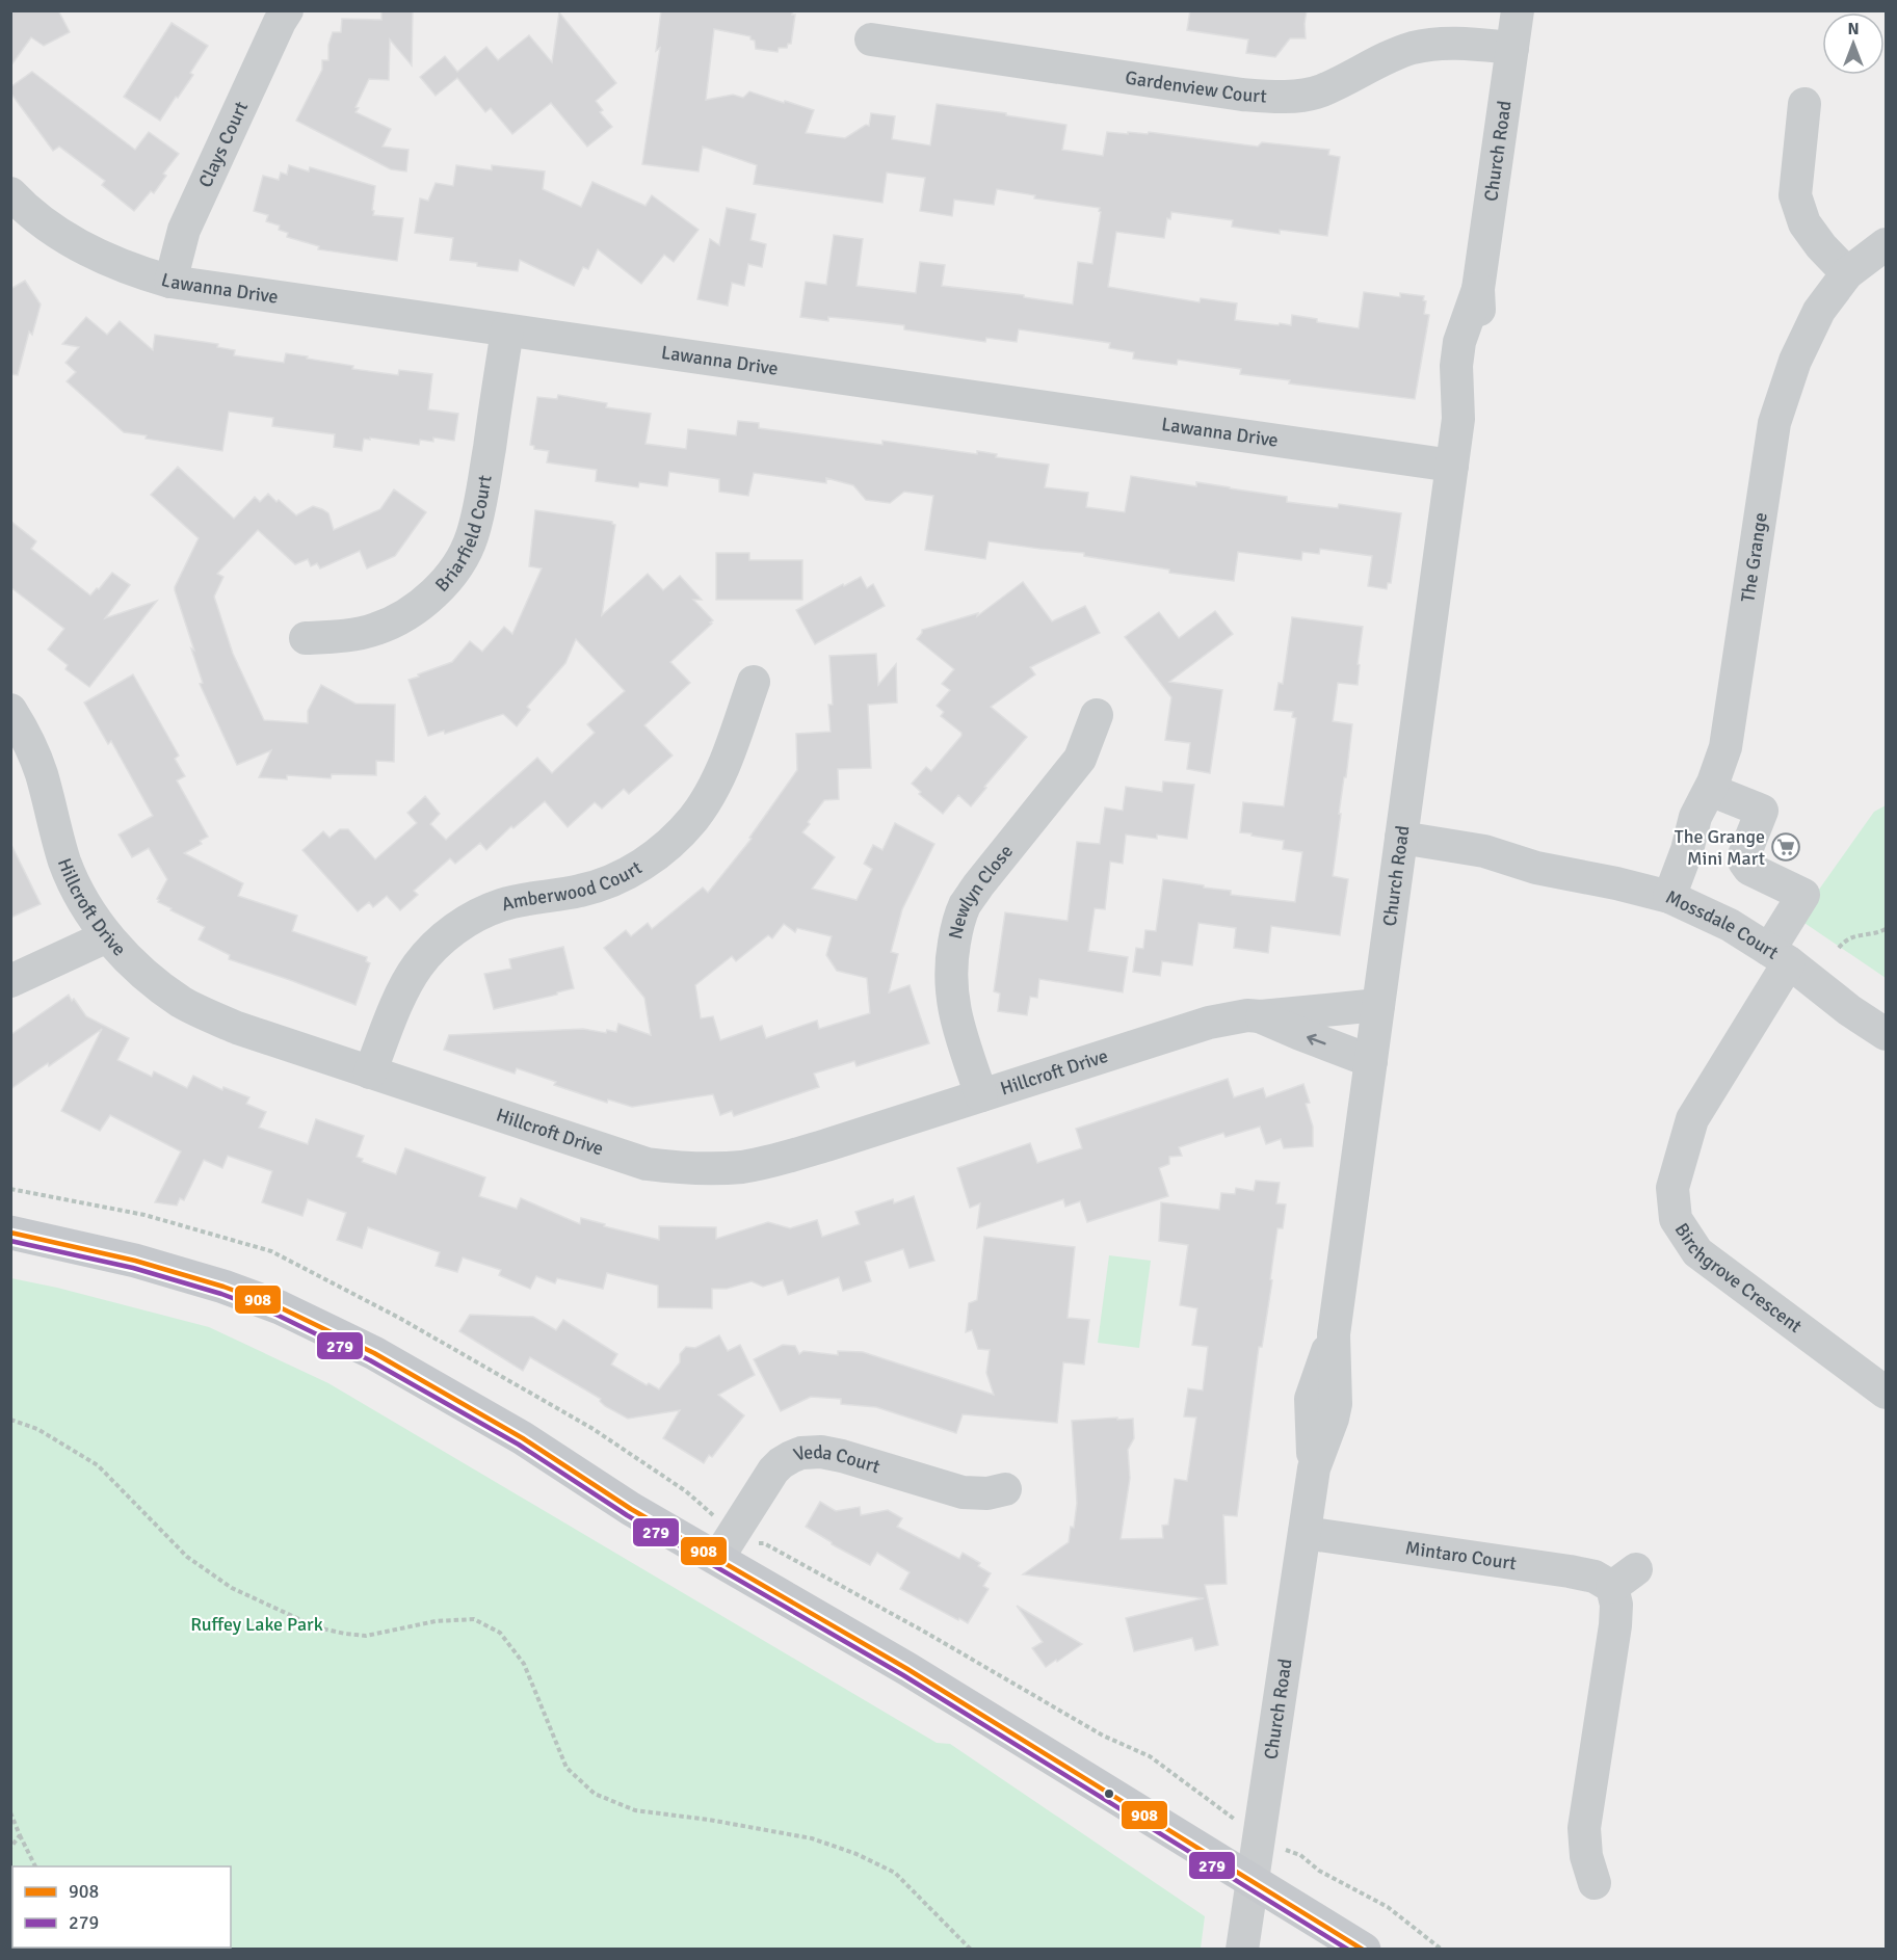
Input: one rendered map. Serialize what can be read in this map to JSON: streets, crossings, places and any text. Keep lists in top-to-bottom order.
{
  "streets": {
    "street": [
      "Gardenview Court",
      "Clays Court",
      "Church Road",
      "Lawanna Drive",
      "Briarfield Court",
      "The Grange",
      "Amberwood Court",
      "Newlyn Close",
      "Hillcroft Drive",
      "Mossdale Court",
      "Birchgrove Crescent",
      "Veda Court",
      "Mintaro Court"
    ]
  },
  "crossings": [
    ["Gardenview Court", "Church Road"],
    ["Clays Court", "Lawanna Drive"],
    ["Church Road", "Lawanna Drive"],
    ["Church Road", "Hillcroft Drive"],
    ["Church Road", "Mossdale Court"],
    ["Church Road", "Mintaro Court"],
    ["Lawanna Drive", "Briarfield Court"],
    ["The Grange", "Mossdale Court"],
    ["The Grange", "Birchgrove Crescent"],
    ["Amberwood Court", "Hillcroft Drive"],
    ["Newlyn Close", "Hillcroft Drive"],
    ["Mossdale Court", "Birchgrove Crescent"]
  ],
  "parks": ["Ruffey Lake Park"],
  "places": {
    "supermarket": ["The Grange Mini Mart"]
  },
  "lines": ["transit line 908", "transit line 279"],
  "legend": ["908", "279"],
  "north": "top"
}
